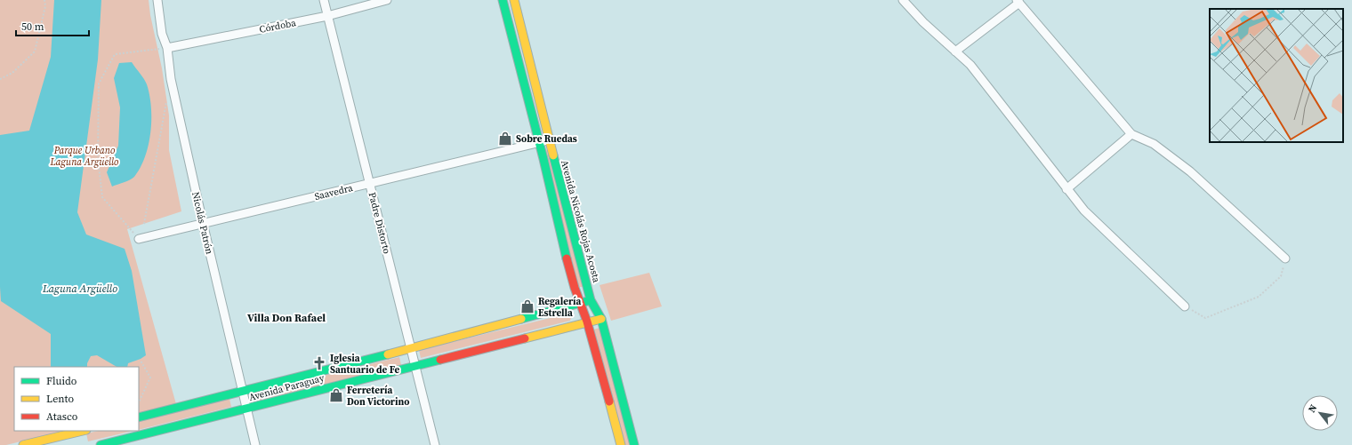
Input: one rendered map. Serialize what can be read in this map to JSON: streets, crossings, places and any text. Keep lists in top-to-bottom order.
{
  "streets": {
    "main road": ["Avenida Nicolás Rojas Acosta", "Avenida Paraguay"],
    "street": [
      "Córdoba",
      "Saavedra",
      "Nicolás Patrón",
      "Padre Distorto"
    ]
  },
  "crossings": [
    ["Córdoba", "Nicolás Patrón"],
    ["Córdoba", "Padre Distorto"],
    ["Saavedra", "Avenida Nicolás Rojas Acosta"],
    ["Saavedra", "Nicolás Patrón"],
    ["Saavedra", "Padre Distorto"],
    ["Avenida Nicolás Rojas Acosta", "Avenida Paraguay"],
    ["Nicolás Patrón", "Avenida Paraguay"],
    ["Padre Distorto", "Avenida Paraguay"]
  ],
  "districts": ["Villa Don Rafael"],
  "water": ["Laguna Argüello"],
  "parks": ["Parque Urbano Laguna Argüello"],
  "places": {
    "shop": ["Sobre Ruedas", "Regalería Estrella", "Ferretería Don Victorino"],
    "church": ["Iglesia Santuario de Fe"]
  },
  "legend": ["Fluido", "Lento", "Atasco"],
  "scale_bar": "50 m",
  "north": "top left"
}
